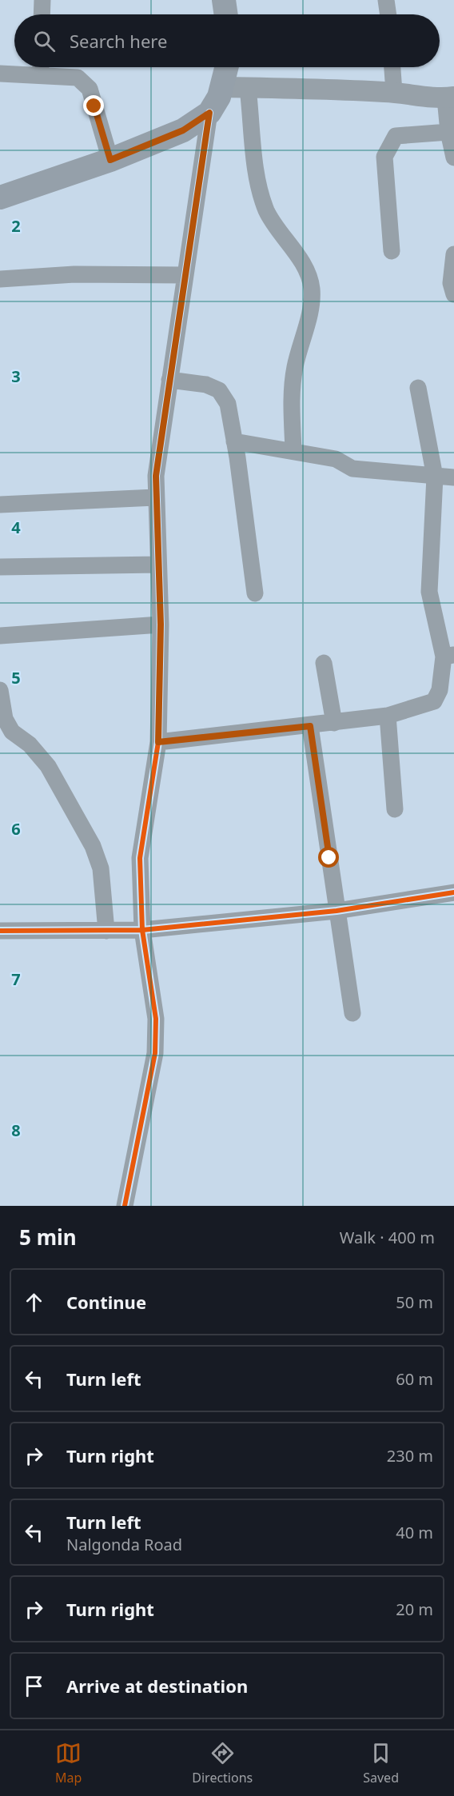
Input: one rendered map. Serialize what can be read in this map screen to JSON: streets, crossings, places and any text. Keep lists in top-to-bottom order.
{
  "page": {
    "search": "Search here",
    "heading": ["5 min", "Walk · 400 m"],
    "list": [
      ["Continue", "50 m"],
      ["Turn left", "60 m"],
      ["Turn right", "230 m"],
      ["Turn left", "Nalgonda Road", "40 m"],
      ["Turn right", "20 m"],
      "Arrive at destination"
    ],
    "nav": ["Map", "Directions", "Saved"]
  },
  "grid": {
    "rows": [
      "2",
      "3",
      "4",
      "5",
      "6",
      "7",
      "8"
    ]
  }
}
